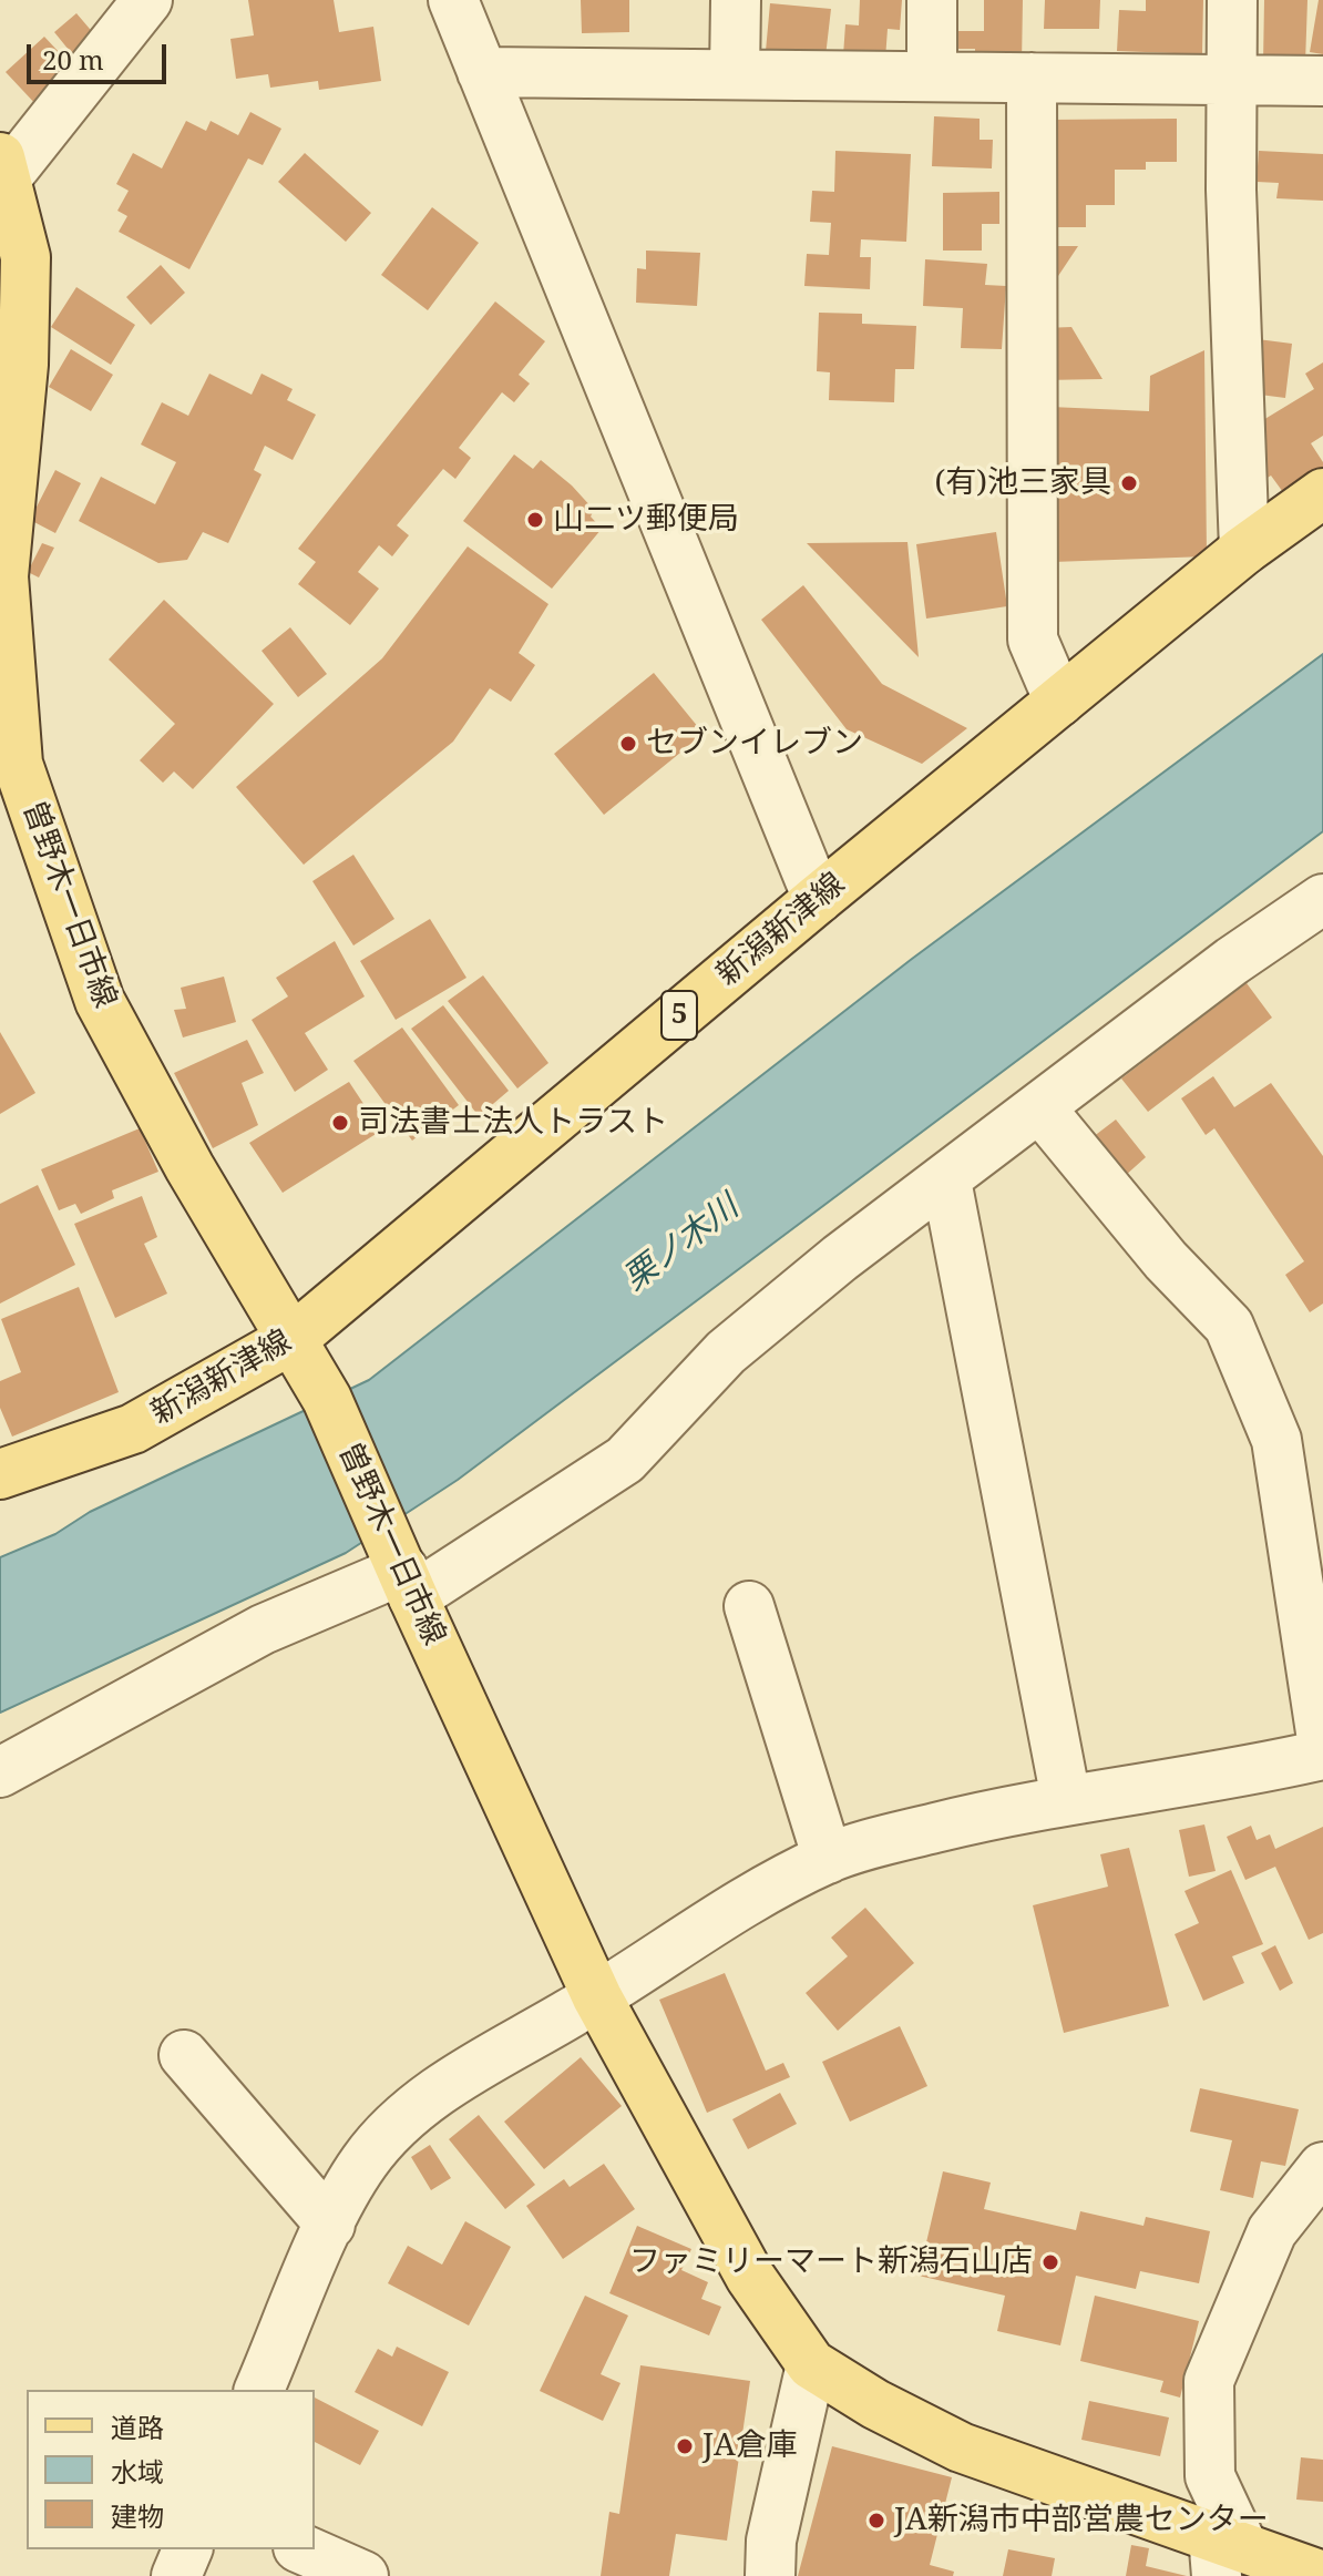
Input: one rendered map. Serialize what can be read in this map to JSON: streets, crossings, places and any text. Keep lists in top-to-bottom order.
{
  "streets": {
    "main road": ["曽野木一日市線", "新潟新津線", "5"]
  },
  "crossings": [
    ["曽野木一日市線", "新潟新津線"]
  ],
  "water": ["栗ノ木川"],
  "places": [
    "(有)池三家具",
    "山二ツ郵便局",
    "セブンイレブン",
    "司法書士法人トラスト",
    "ファミリーマート新潟石山店",
    "JA倉庫",
    "JA新潟市中部営農センター"
  ],
  "legend": ["道路", "水域", "建物"],
  "scale_bar": "20 m"
}
